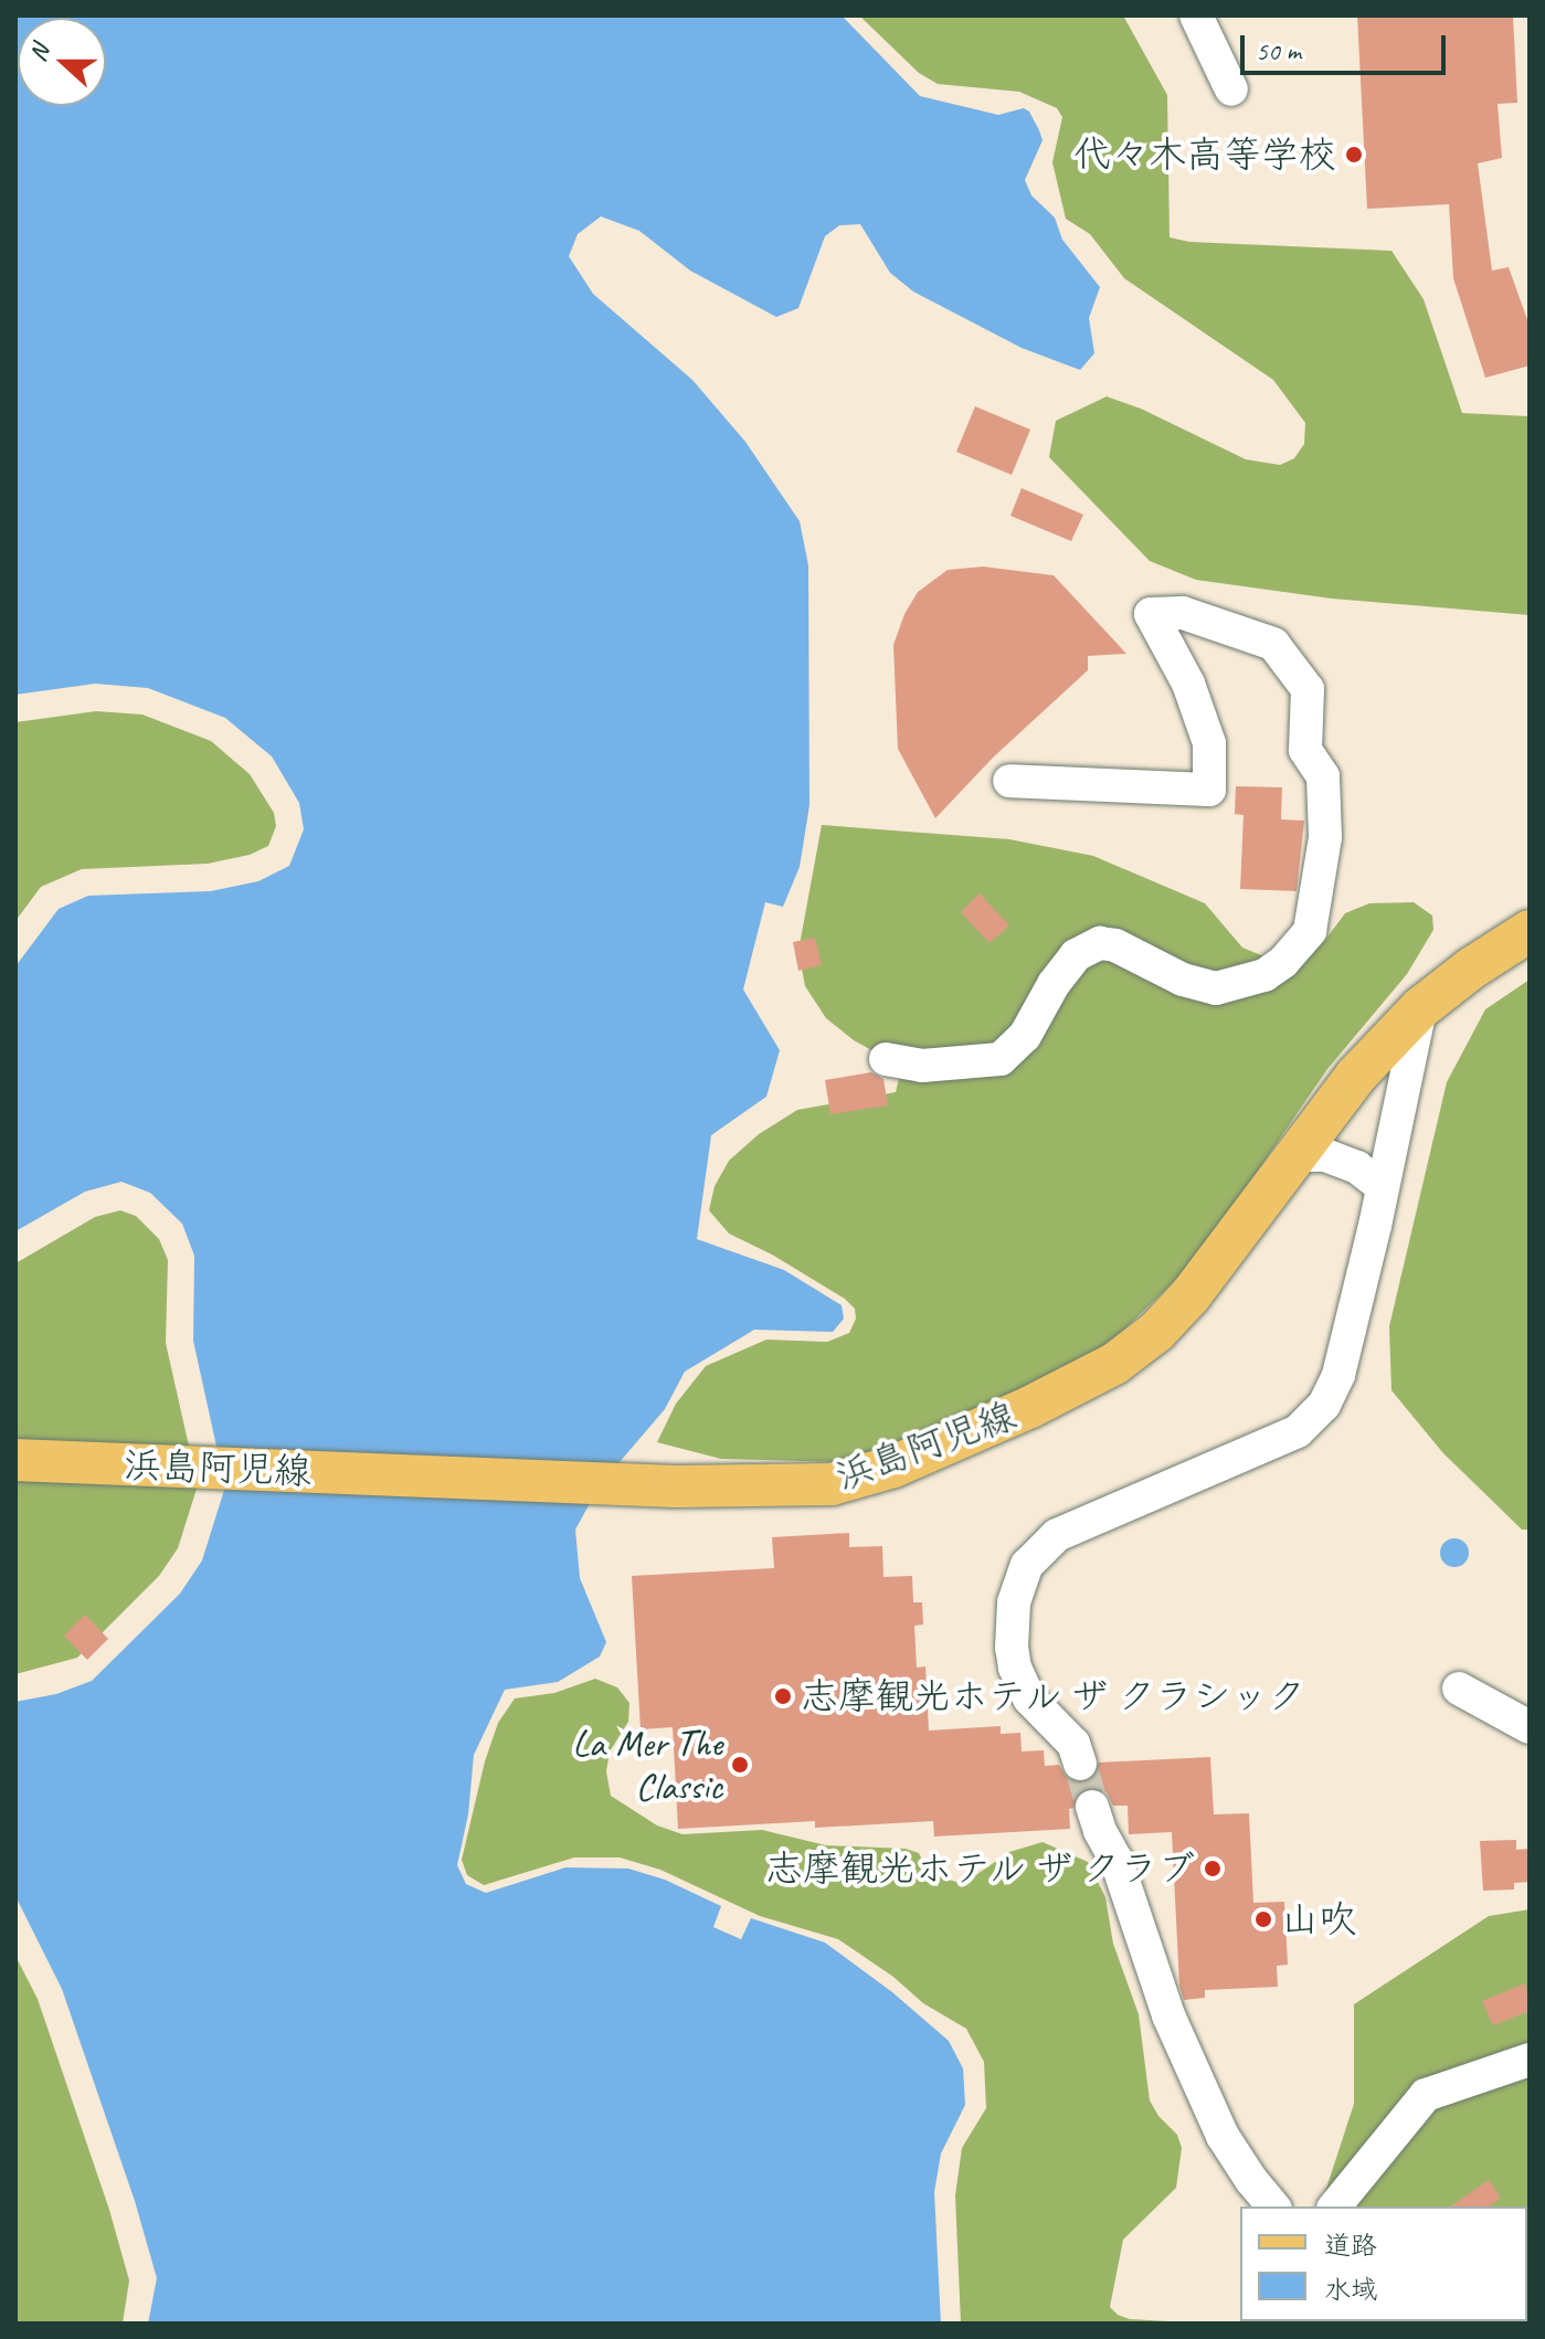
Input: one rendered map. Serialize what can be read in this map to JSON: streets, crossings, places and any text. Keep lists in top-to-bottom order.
{
  "streets": {
    "main road": ["浜島阿児線"]
  },
  "places": [
    "代々木高等学校",
    "志摩観光ホテル ザ クラシック",
    "La Mer The Classic",
    "志摩観光ホテル ザ クラブ",
    "山吹"
  ],
  "legend": ["道路", "水域"],
  "scale_bar": "50 m",
  "north": "left"
}
